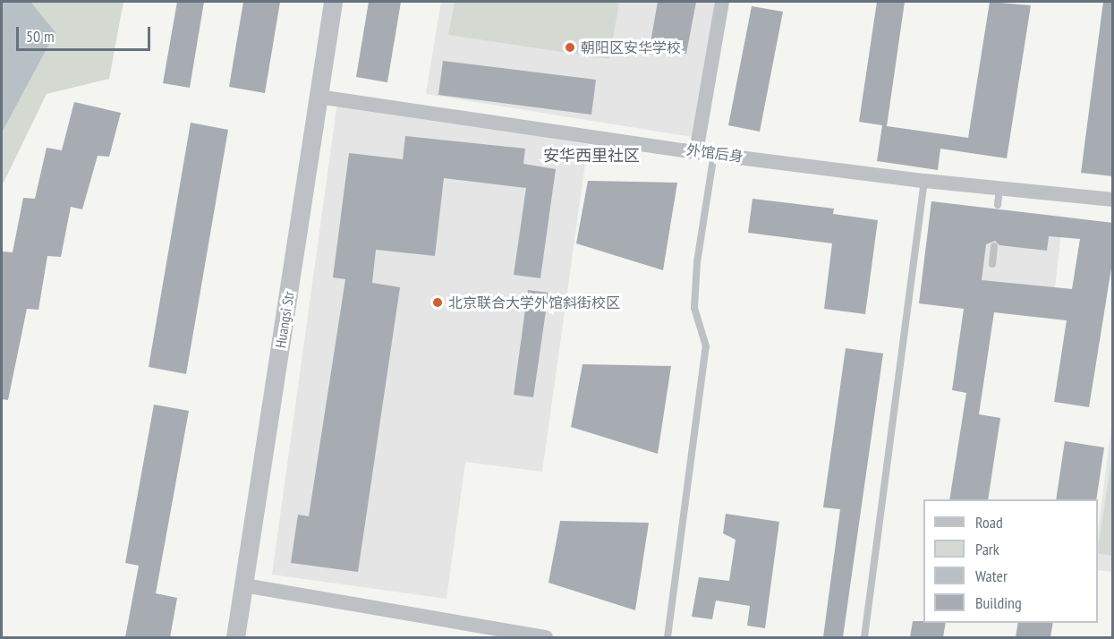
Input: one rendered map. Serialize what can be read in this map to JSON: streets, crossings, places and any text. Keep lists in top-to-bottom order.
{
  "streets": {
    "street": ["外馆后身", "Huangsi Str"]
  },
  "crossings": [
    ["外馆后身", "Huangsi Str"]
  ],
  "districts": ["安华西里社区"],
  "places": ["朝阳区安华学校", "北京联合大学外馆斜街校区"],
  "legend": [
    "Road",
    "Park",
    "Water",
    "Building"
  ],
  "scale_bar": "50 m"
}
